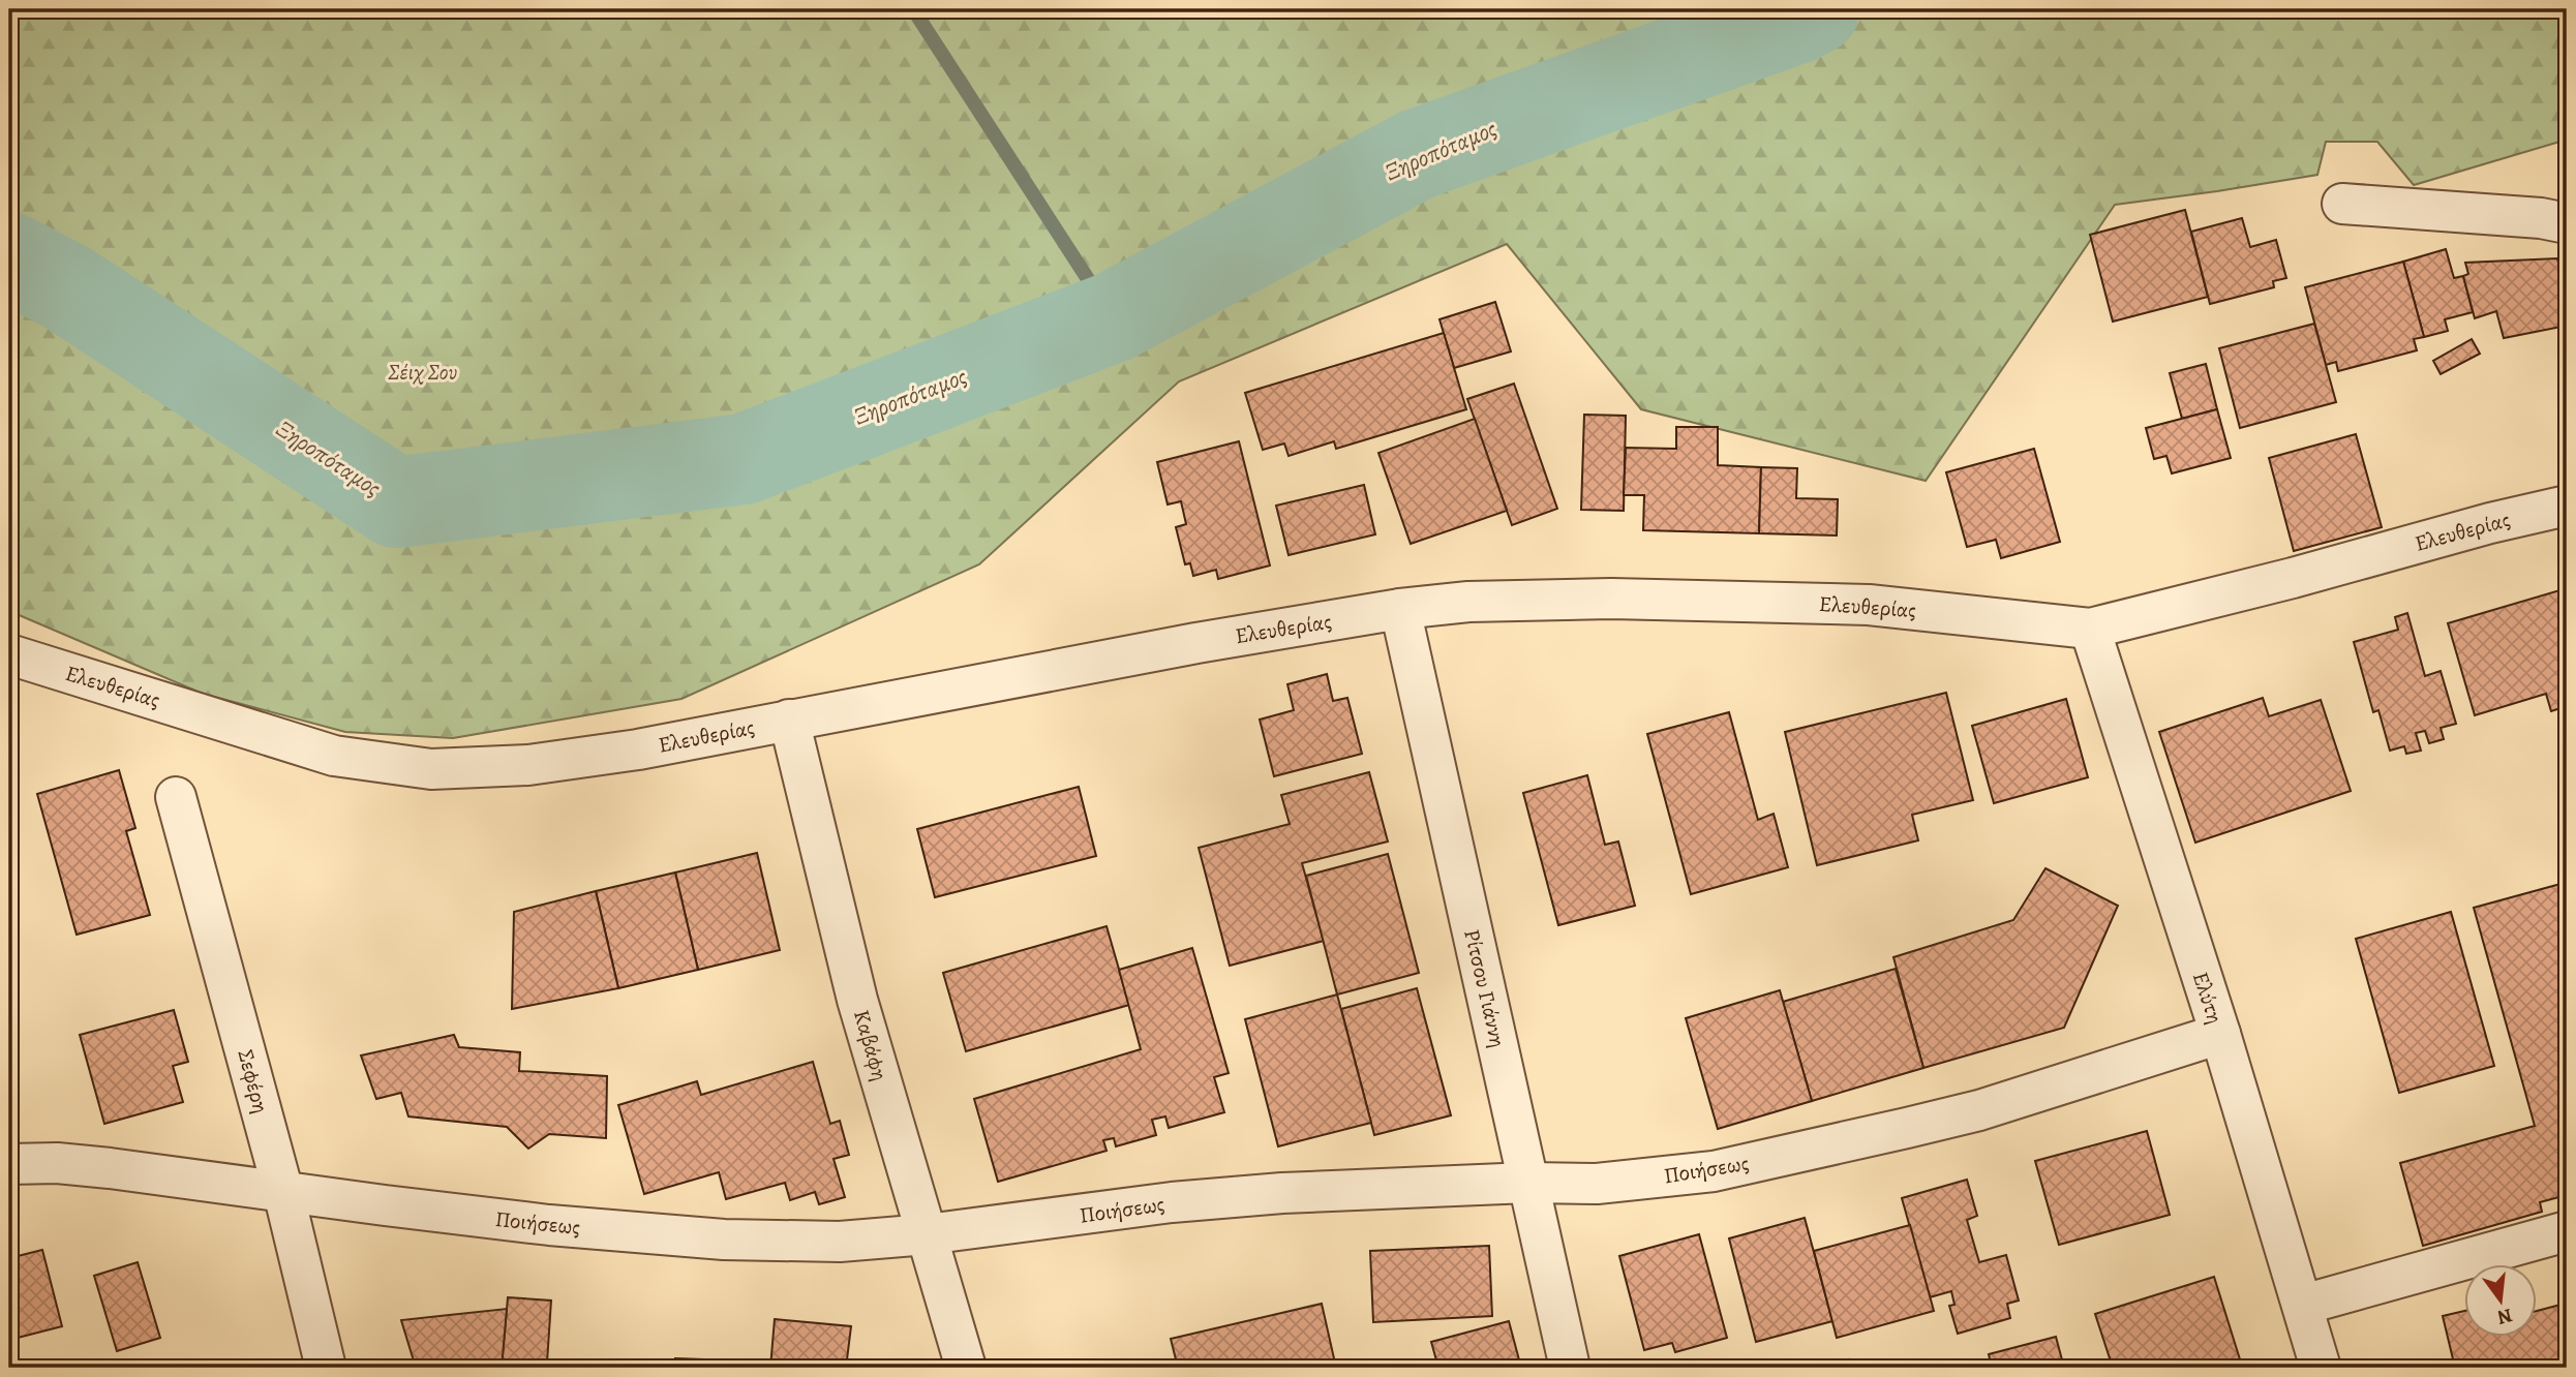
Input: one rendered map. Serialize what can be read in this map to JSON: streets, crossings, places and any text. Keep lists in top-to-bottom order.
{
  "streets": {
    "street": [
      "Ελευθερίας",
      "Ρίτσου Γιάννη",
      "Ελύτη",
      "Καβάφη",
      "Σεφέρη",
      "Ποιήσεως"
    ]
  },
  "crossings": [
    ["Ελευθερίας", "Ρίτσου Γιάννη"],
    ["Ελευθερίας", "Ελύτη"],
    ["Ελευθερίας", "Καβάφη"],
    ["Ρίτσου Γιάννη", "Ποιήσεως"],
    ["Ελύτη", "Ποιήσεως"],
    ["Καβάφη", "Ποιήσεως"],
    ["Σεφέρη", "Ποιήσεως"]
  ],
  "water": ["Ξηροπόταμος"],
  "parks": ["Σέιχ Σου"],
  "north": "bottom"
}
